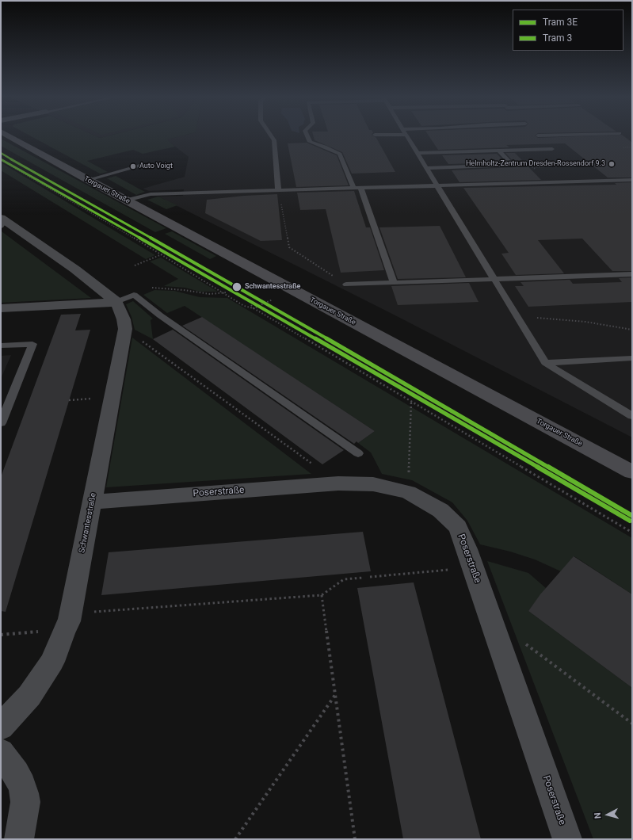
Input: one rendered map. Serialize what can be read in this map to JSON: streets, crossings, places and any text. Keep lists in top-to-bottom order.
{
  "streets": {
    "main road": ["Torgauer Straße"],
    "street": ["Poserstraße", "Schwantesstraße"]
  },
  "crossings": [
    ["Poserstraße", "Schwantesstraße"]
  ],
  "places": ["Helmholtz-Zentrum Dresden-Rossendorf 9.3", "Auto Voigt", "Schwantesstraße"],
  "lines": ["tram line 3E", "tram line 3"],
  "legend": ["Tram 3E", "Tram 3"],
  "north": "left"
}
